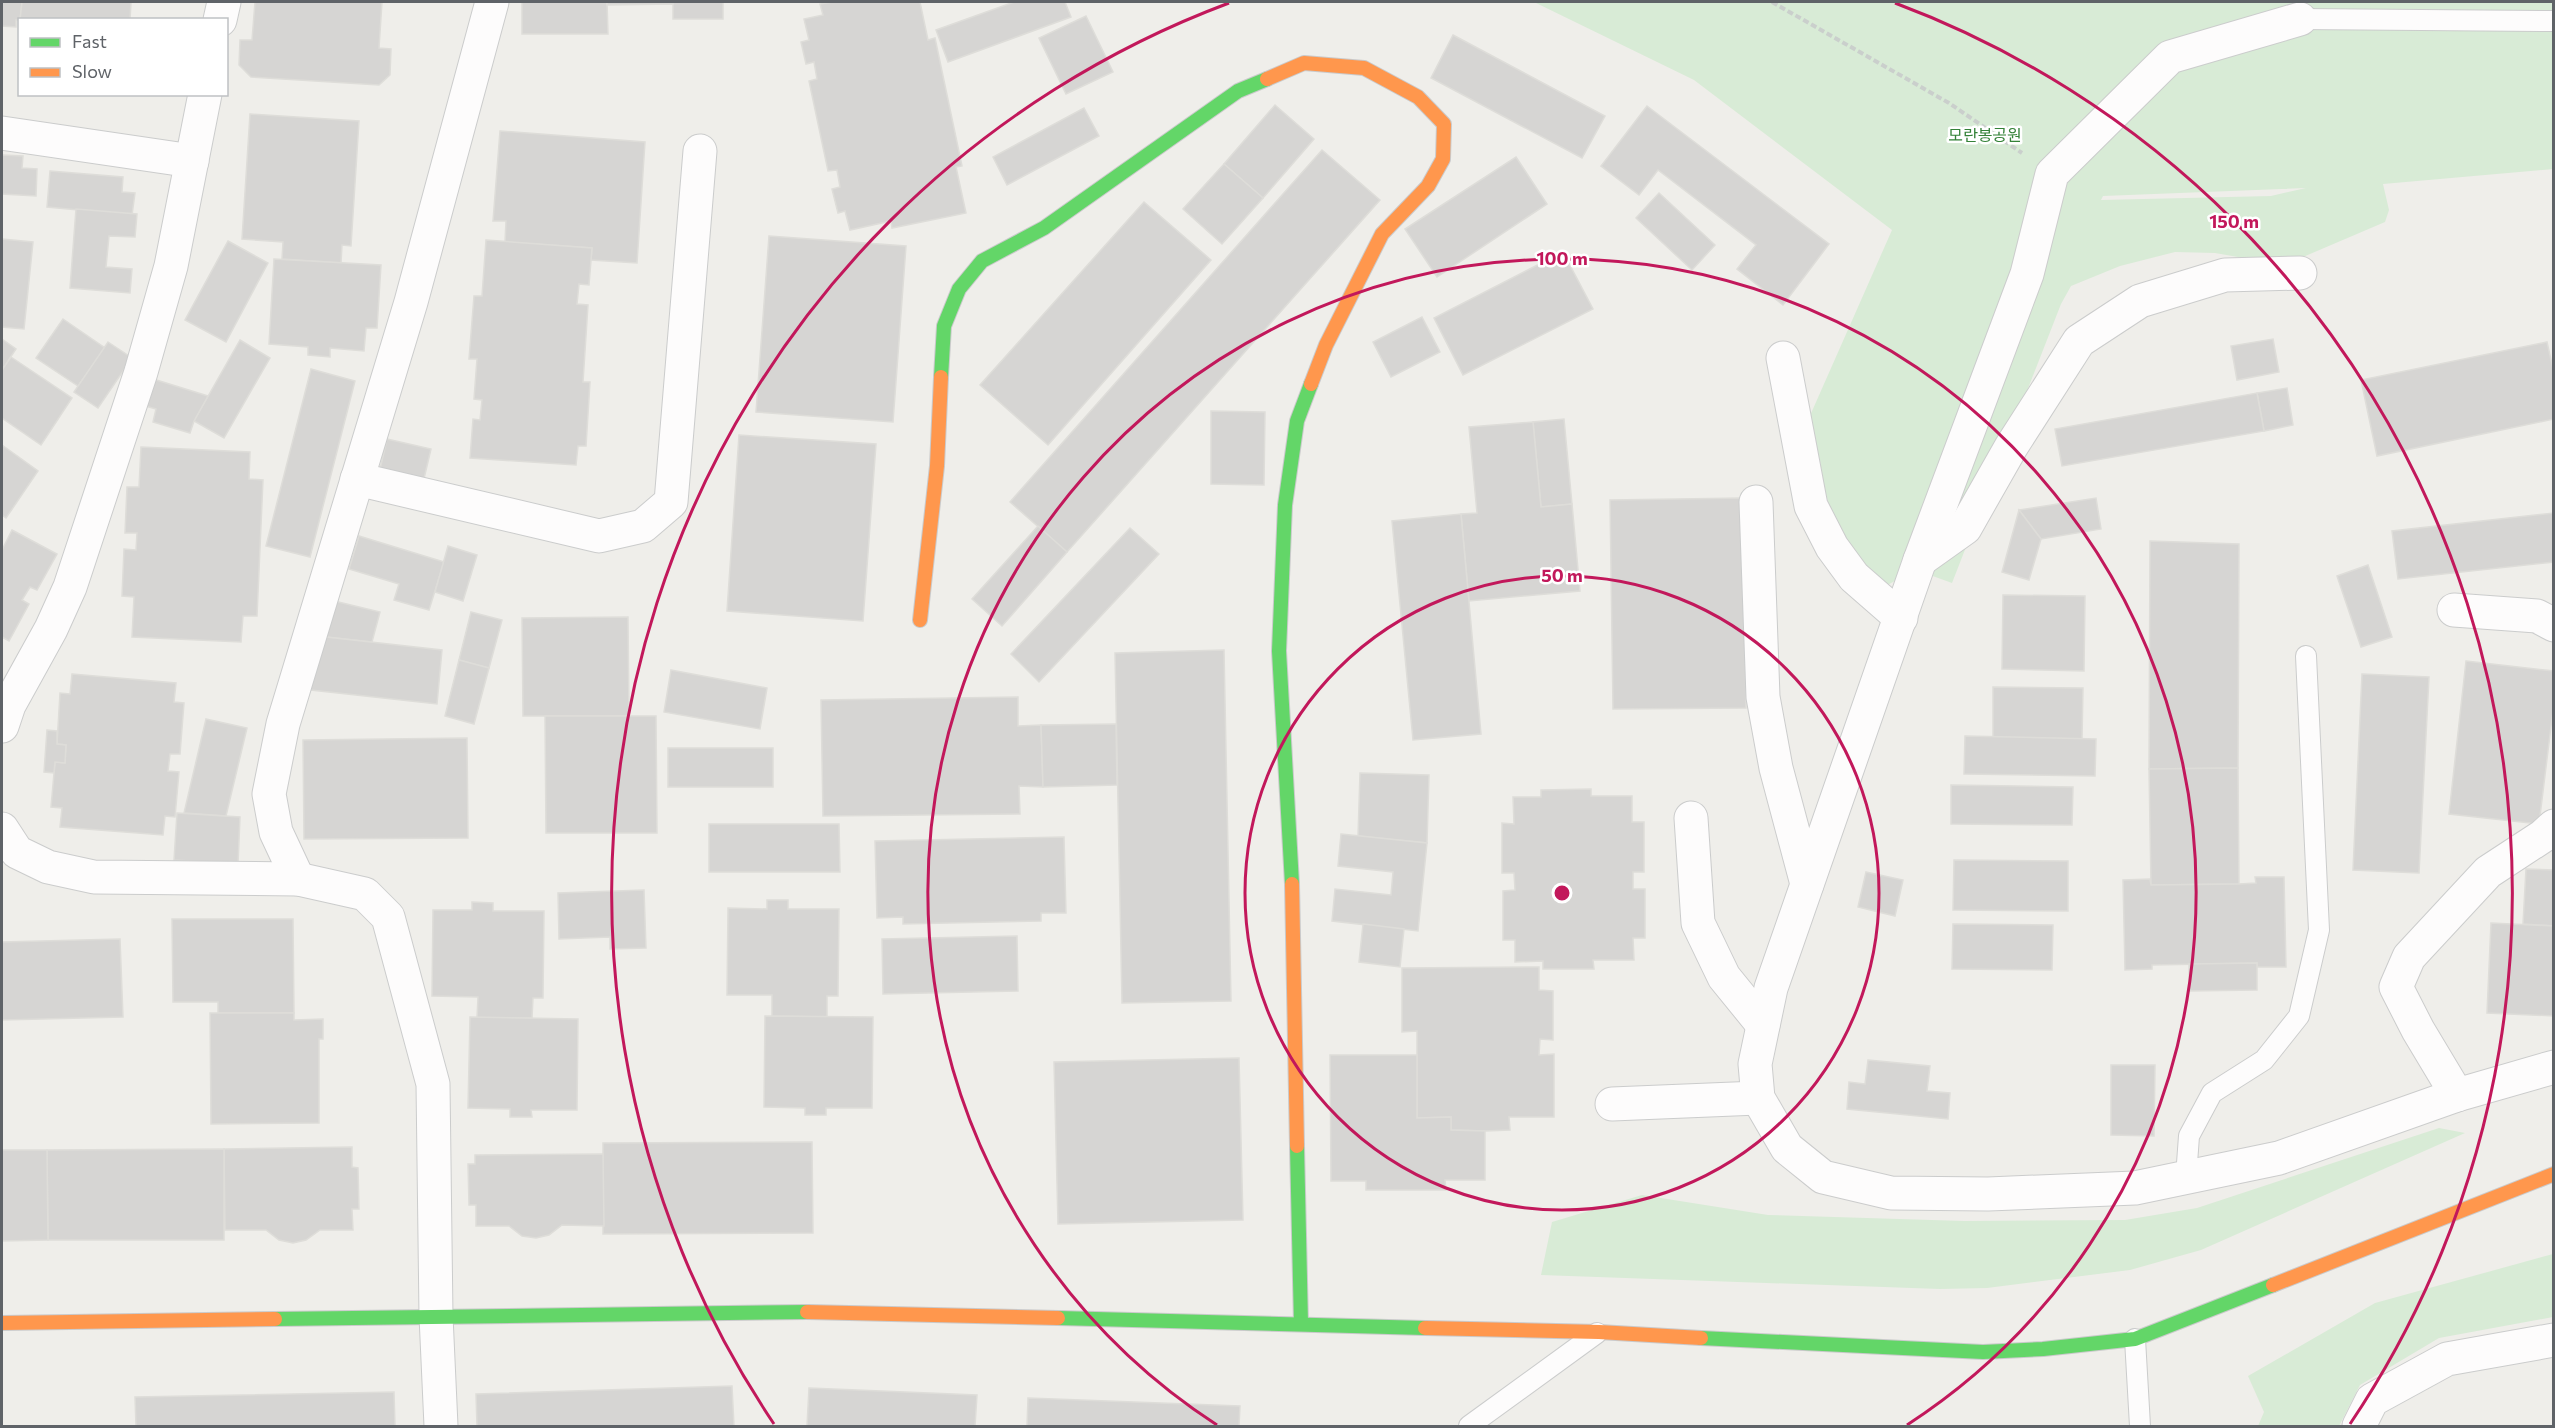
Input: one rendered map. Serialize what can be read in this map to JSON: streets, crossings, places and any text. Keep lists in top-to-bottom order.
{
  "parks": ["모란봉공원"],
  "legend": ["Fast", "Slow"],
  "rings": ["150 m", "100 m", "50 m"]
}
